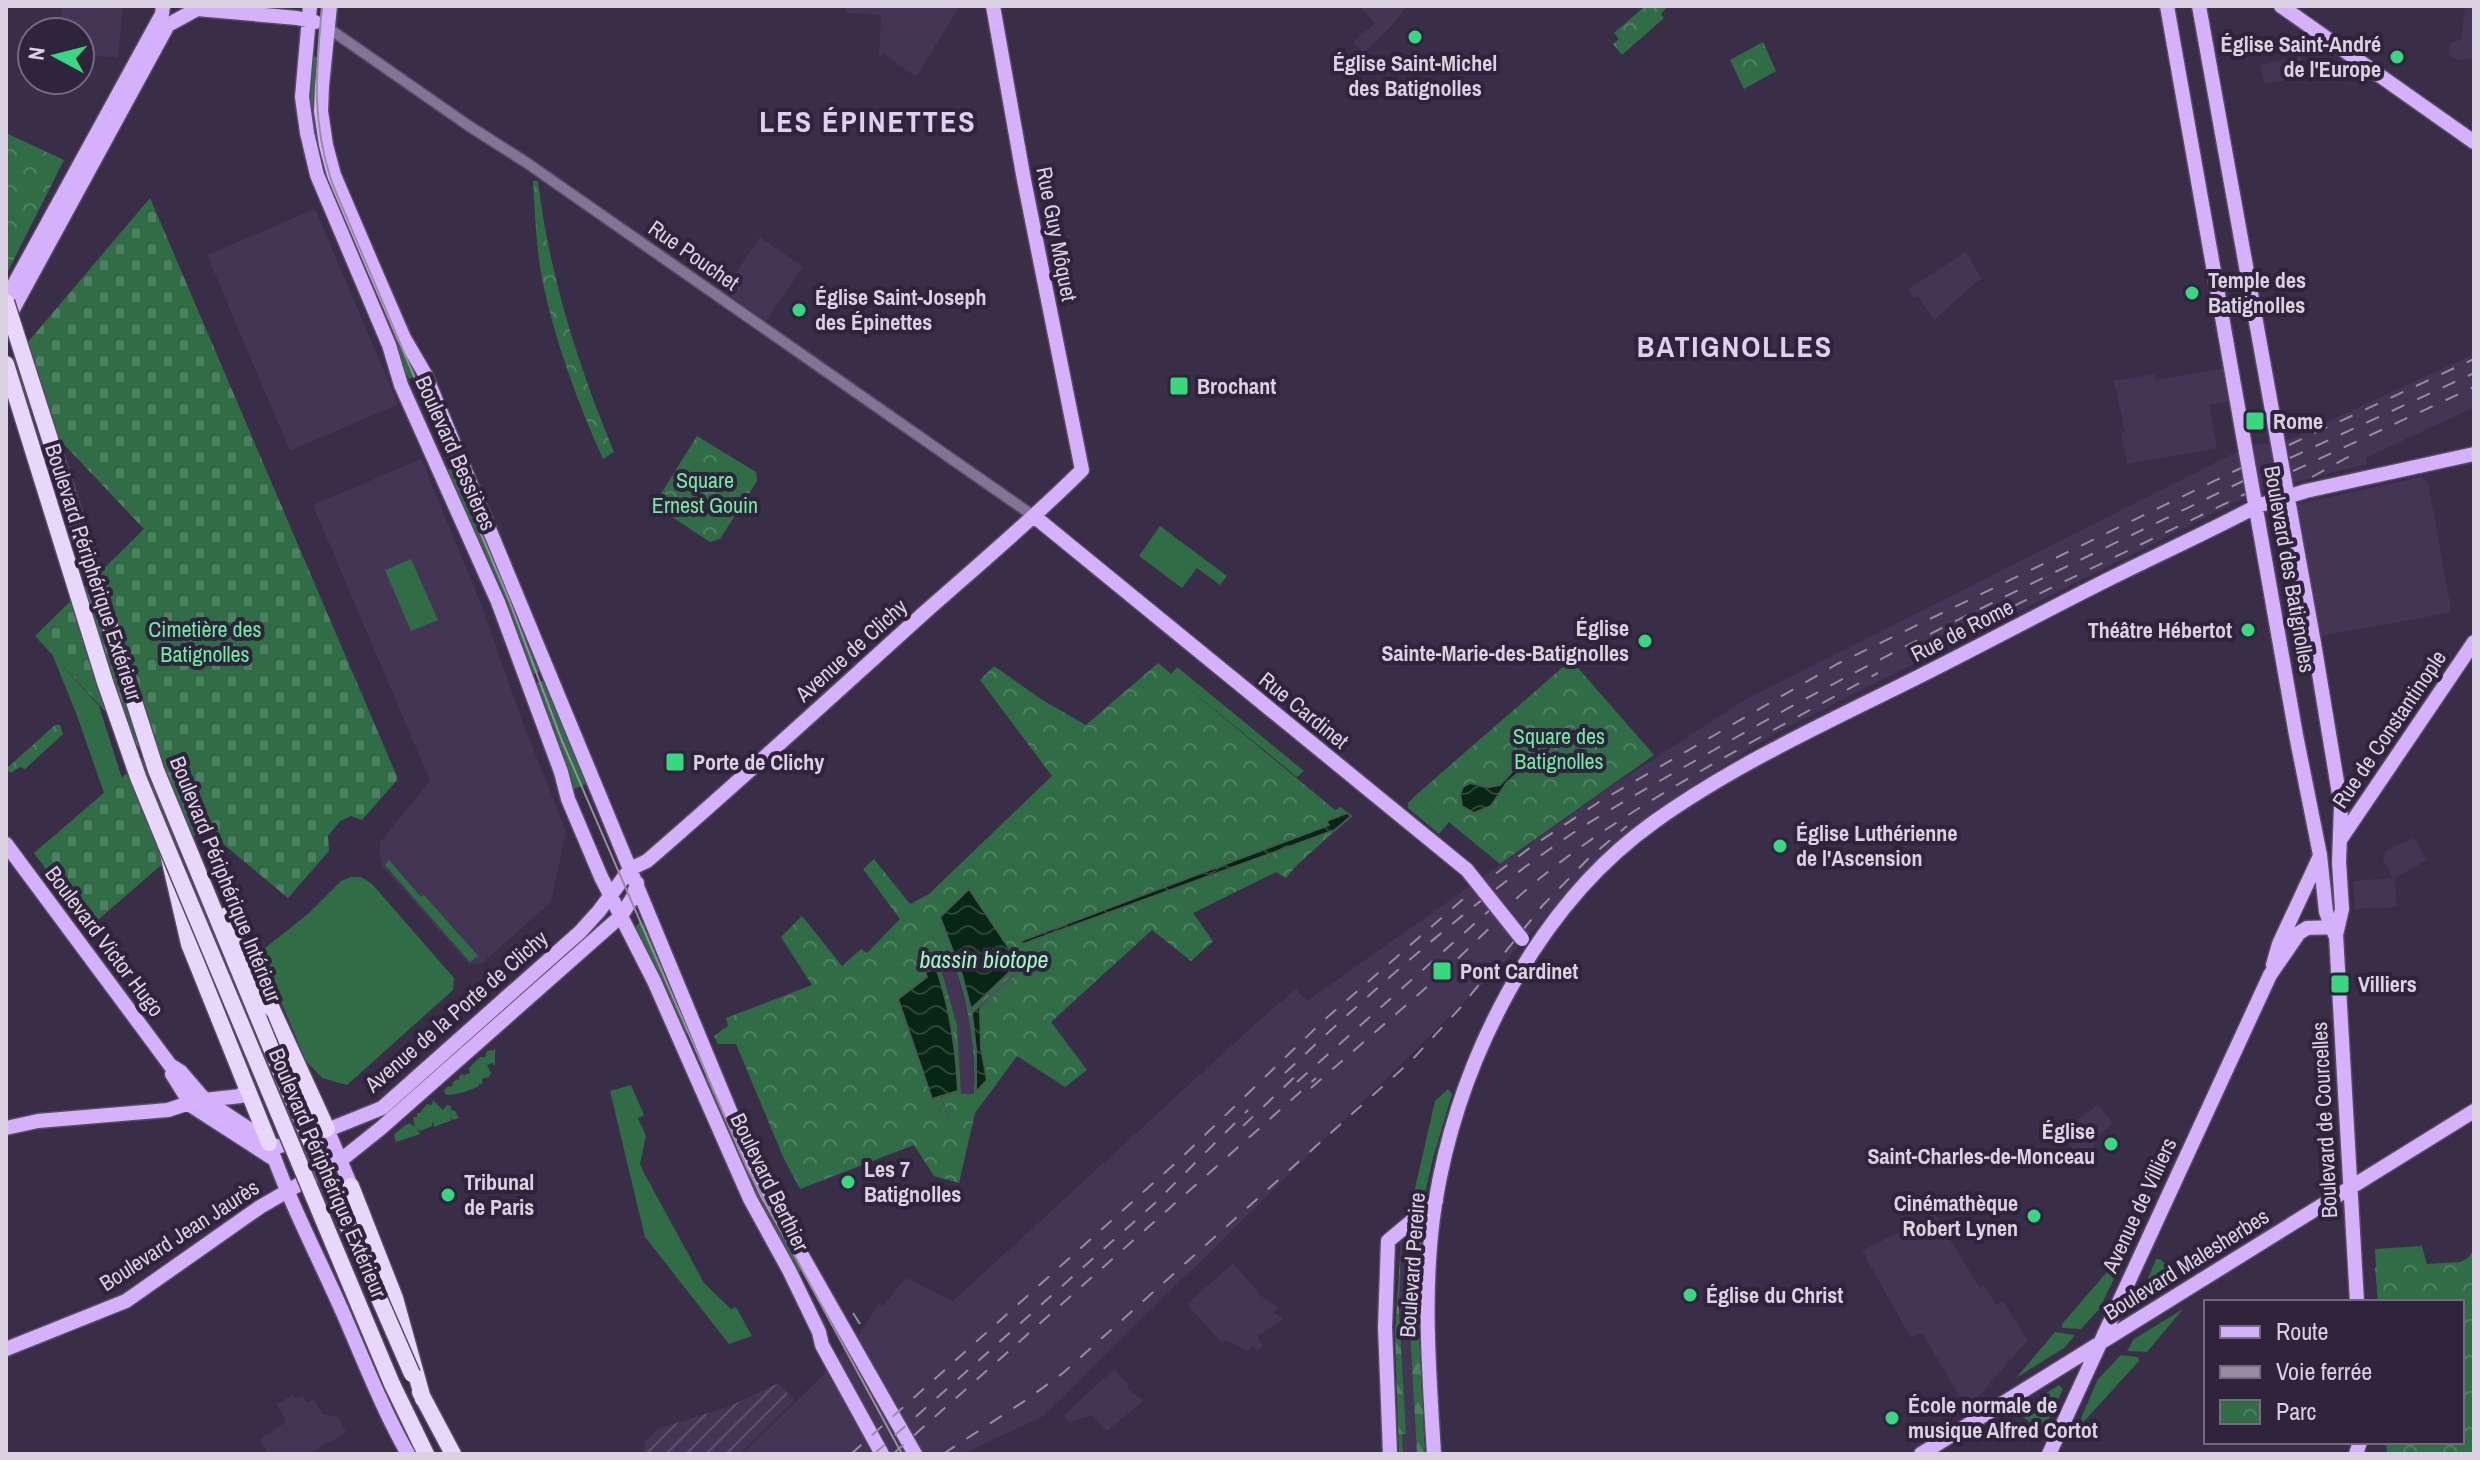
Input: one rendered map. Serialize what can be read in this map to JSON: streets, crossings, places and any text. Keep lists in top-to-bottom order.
{
  "streets": {
    "highway": ["Boulevard Périphérique Extérieur", "Boulevard Périphérique Intérieur"],
    "main road": [
      "Rue Guy Môquet",
      "Boulevard Bessières",
      "Boulevard des Batignolles",
      "Rue de Rome",
      "Avenue de Clichy",
      "Rue Cardinet",
      "Rue de Constantinople",
      "Boulevard Victor Hugo",
      "Avenue de la Porte de Clichy",
      "Boulevard de Courcelles",
      "Boulevard Berthier",
      "Avenue de Villiers",
      "Boulevard Jean Jaurès",
      "Boulevard Malesherbes",
      "Boulevard Pereire"
    ],
    "street": ["Rue Pouchet"]
  },
  "crossings": [
    ["Rue Guy Môquet", "Avenue de Clichy"],
    ["Rue Pouchet", "Boulevard Bessières"],
    ["Rue Pouchet", "Avenue de Clichy"],
    ["Rue Pouchet", "Rue Cardinet"],
    ["Boulevard Bessières", "Avenue de Clichy"],
    ["Boulevard Bessières", "Avenue de la Porte de Clichy"],
    ["Boulevard Bessières", "Boulevard Berthier"],
    ["Boulevard des Batignolles", "Rue de Rome"],
    ["Boulevard des Batignolles", "Rue de Constantinople"],
    ["Boulevard des Batignolles", "Boulevard de Courcelles"],
    ["Boulevard des Batignolles", "Avenue de Villiers"],
    ["Rue de Rome", "Rue Cardinet"],
    ["Rue de Rome", "Boulevard Pereire"],
    ["Avenue de Clichy", "Rue Cardinet"],
    ["Avenue de Clichy", "Avenue de la Porte de Clichy"],
    ["Avenue de Clichy", "Boulevard Berthier"],
    ["Rue Cardinet", "Boulevard Pereire"],
    ["Rue de Constantinople", "Boulevard de Courcelles"],
    ["Rue de Constantinople", "Avenue de Villiers"],
    ["Boulevard Victor Hugo", "Avenue de la Porte de Clichy"],
    ["Avenue de la Porte de Clichy", "Boulevard Berthier"],
    ["Avenue de la Porte de Clichy", "Boulevard Jean Jaurès"],
    ["Boulevard de Courcelles", "Avenue de Villiers"],
    ["Boulevard de Courcelles", "Boulevard Malesherbes"],
    ["Avenue de Villiers", "Boulevard Malesherbes"]
  ],
  "districts": ["LES ÉPINETTES", "BATIGNOLLES"],
  "water": ["bassin biotope"],
  "parks": ["Square Ernest Gouin", "Cimetière des Batignolles", "Square des Batignolles"],
  "places": {
    "other": [
      "Église Saint-Michel des Batignolles",
      "Église Saint-André de l'Europe",
      "Temple des Batignolles",
      "Église Saint-Joseph des Épinettes",
      "Théâtre Hébertot",
      "Église Sainte-Marie-des-Batignolles",
      "Église Luthérienne de l'Ascension",
      "Église Saint-Charles-de-Monceau",
      "Les 7 Batignolles",
      "Tribunal de Paris",
      "Cinémathèque Robert Lynen",
      "Église du Christ",
      "École normale de musique Alfred Cortot"
    ],
    "transit": [
      "Brochant",
      "Rome",
      "Porte de Clichy",
      "Pont Cardinet",
      "Villiers"
    ]
  },
  "legend": ["Route", "Voie ferrée", "Parc"],
  "north": "left"
}
